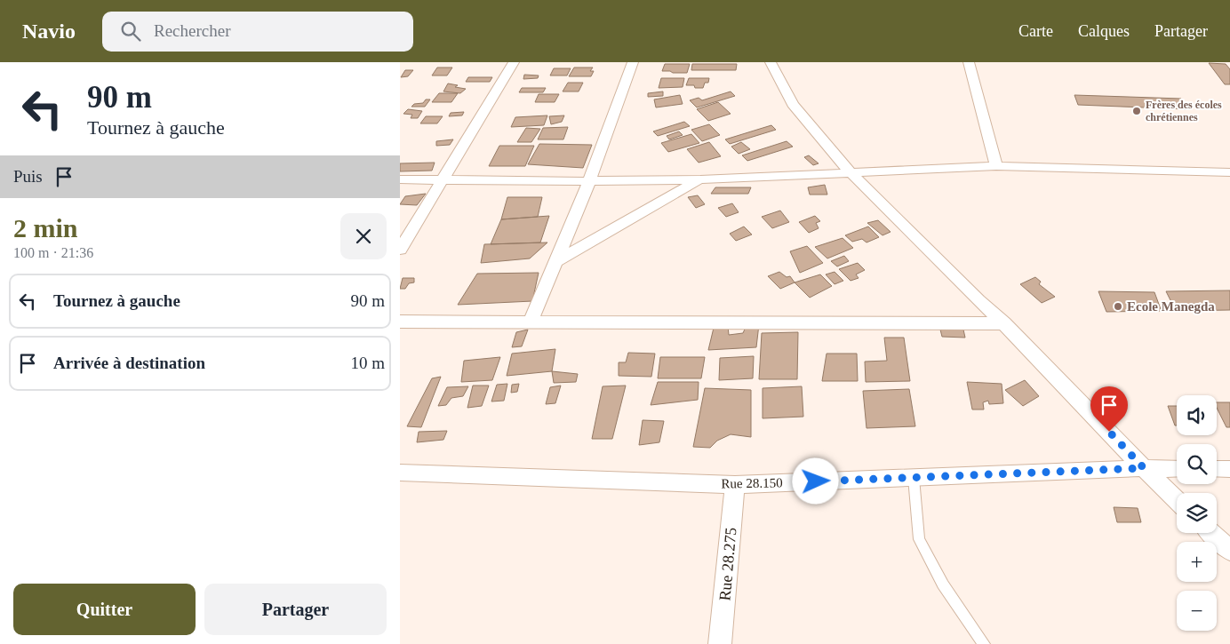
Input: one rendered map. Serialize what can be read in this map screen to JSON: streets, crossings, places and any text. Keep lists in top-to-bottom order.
{
  "streets": {
    "street": ["Rue 28.150", "Rue 28.275"]
  },
  "crossings": [
    ["Rue 28.150", "Rue 28.275"]
  ],
  "places": ["Frères des écoles chrétiennes", "Ecole Manegda"],
  "page": {
    "header": "Navio",
    "search": "Rechercher",
    "nav": ["Carte", "Calques", "Partager"],
    "turn": ["90 m", "Tournez à gauche"],
    "then": "Puis",
    "heading": ["2 min", "100 m · 21:36"],
    "list": [
      {
        "name": "Tournez à gauche",
        "value": "90 m"
      },
      {
        "name": "Arrivée à destination",
        "value": "10 m"
      }
    ],
    "map_buttons": ["+", "−"],
    "buttons": ["Quitter", "Partager"]
  }
}
